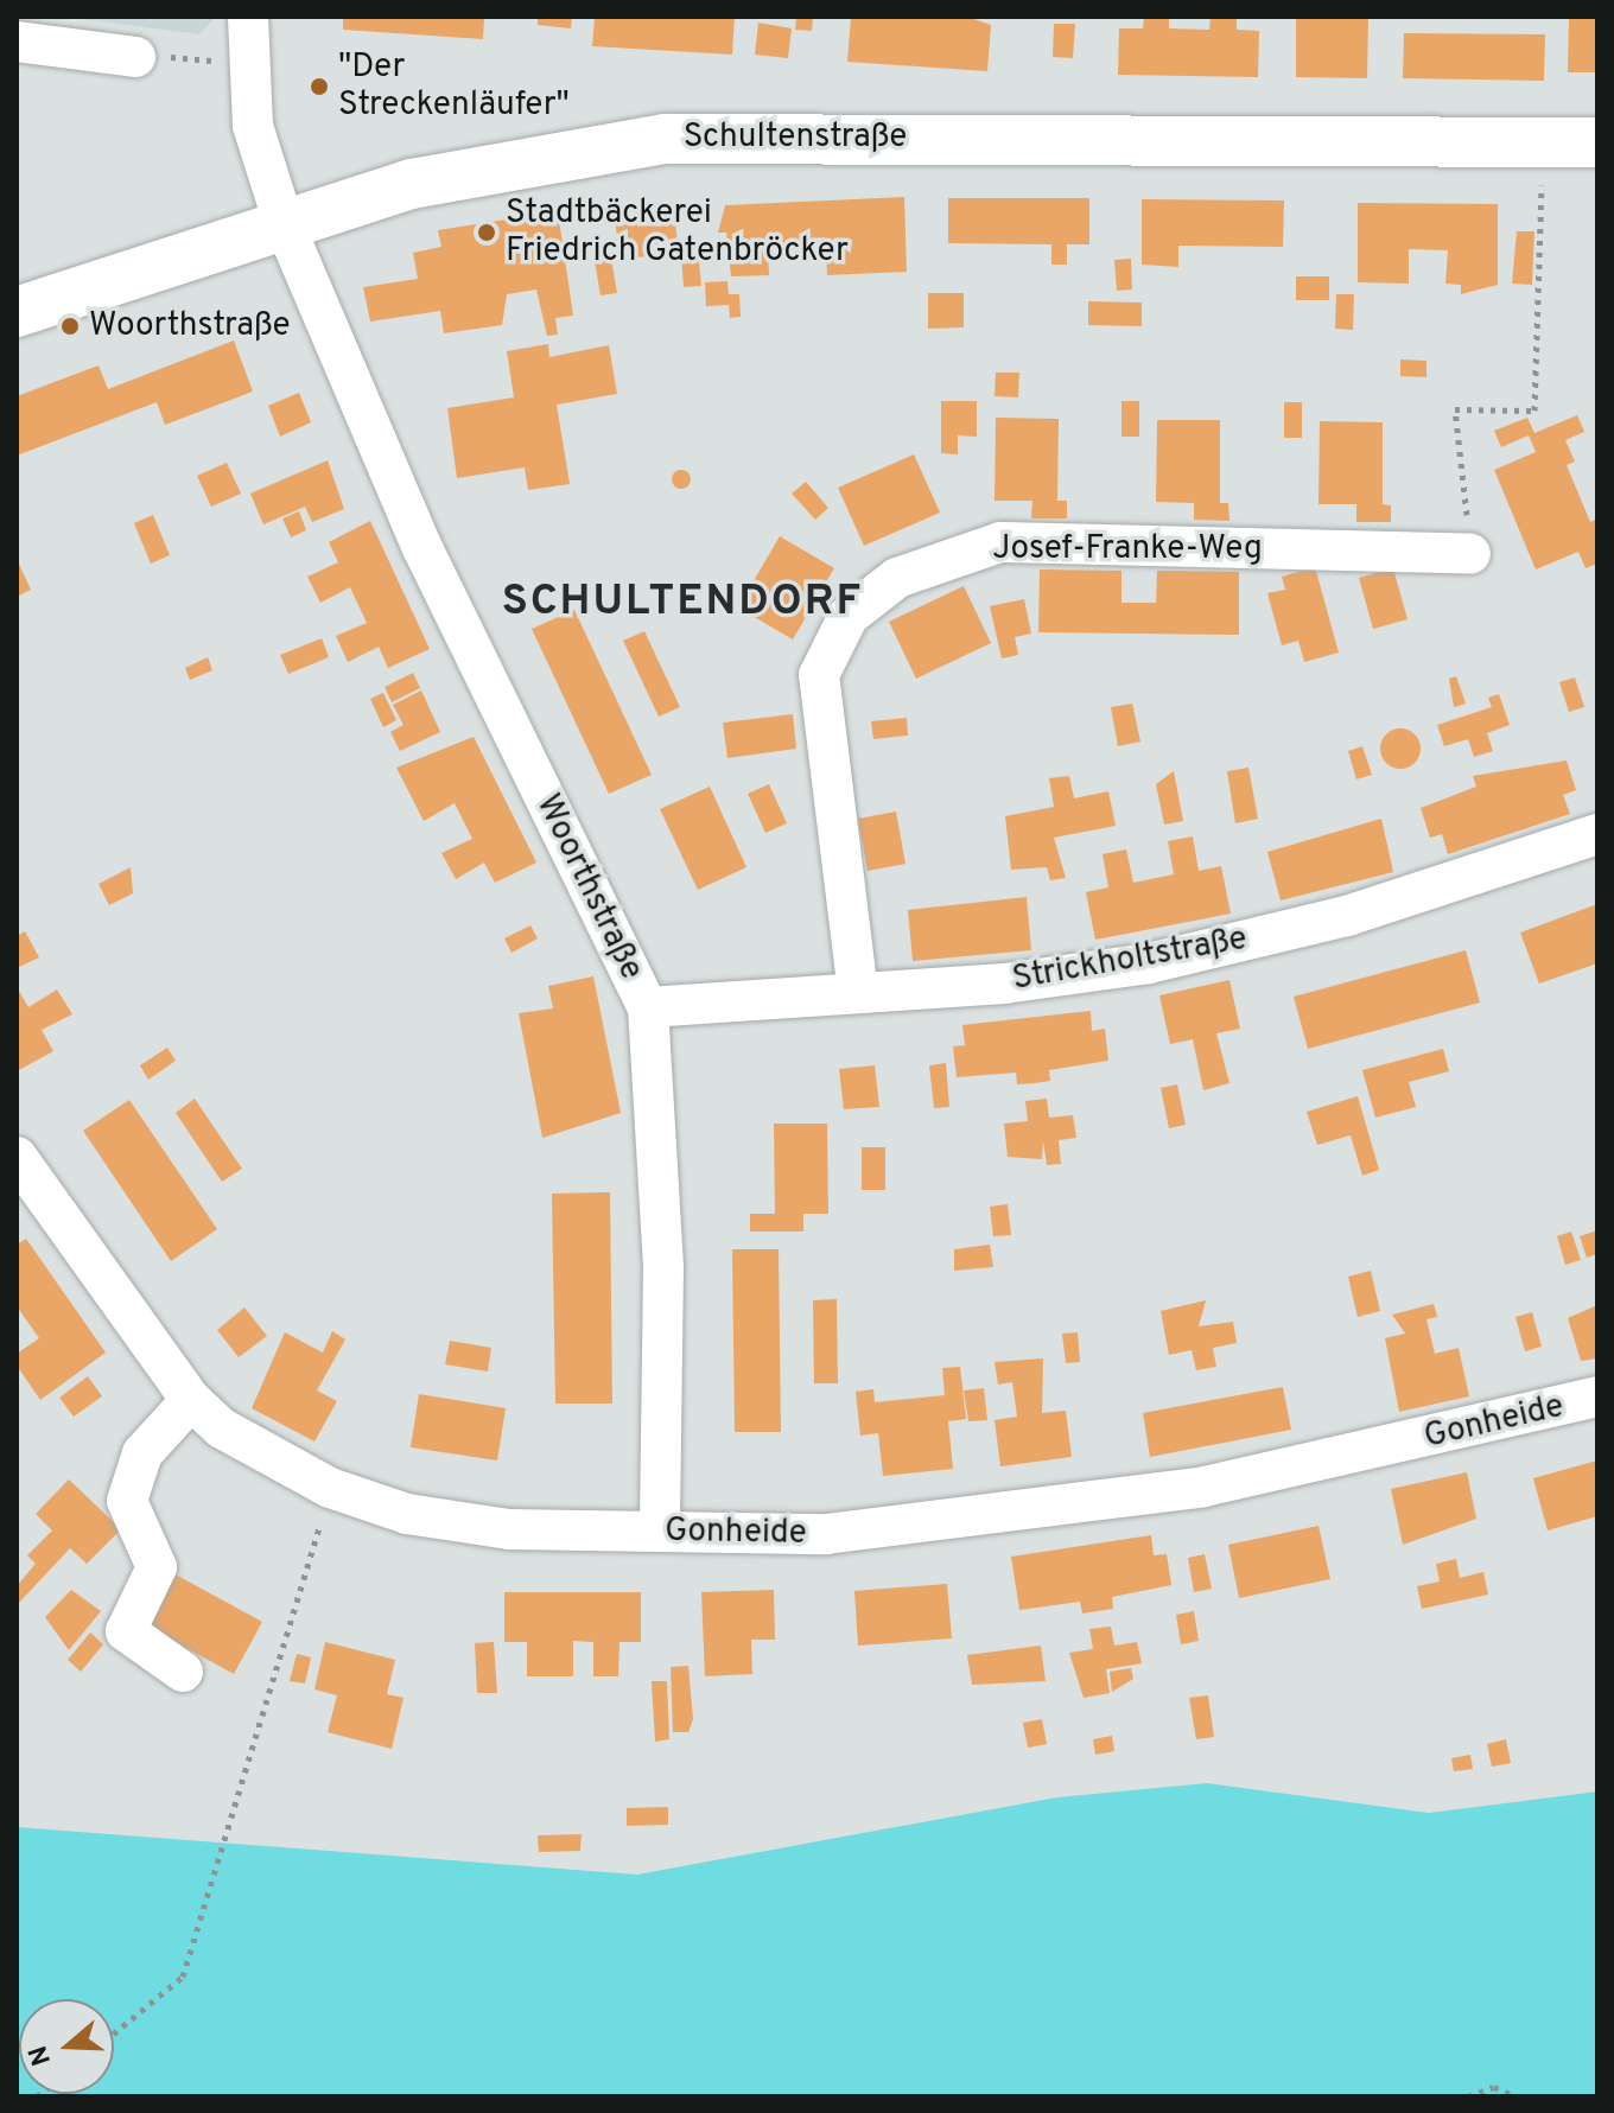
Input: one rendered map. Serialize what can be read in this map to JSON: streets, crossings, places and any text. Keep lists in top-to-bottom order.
{
  "streets": {
    "main road": ["Schultenstraße"],
    "street": [
      "Josef-Franke-Weg",
      "Woorthstraße",
      "Strickholtstraße",
      "Gonheide"
    ]
  },
  "crossings": [
    ["Schultenstraße", "Woorthstraße"],
    ["Josef-Franke-Weg", "Strickholtstraße"],
    ["Woorthstraße", "Strickholtstraße"],
    ["Woorthstraße", "Gonheide"]
  ],
  "districts": ["SCHULTENDORF"],
  "places": ["\"Der Streckenläufer\"", "Stadtbäckerei Friedrich Gatenbröcker", "Woorthstraße"],
  "north": "left"
}
